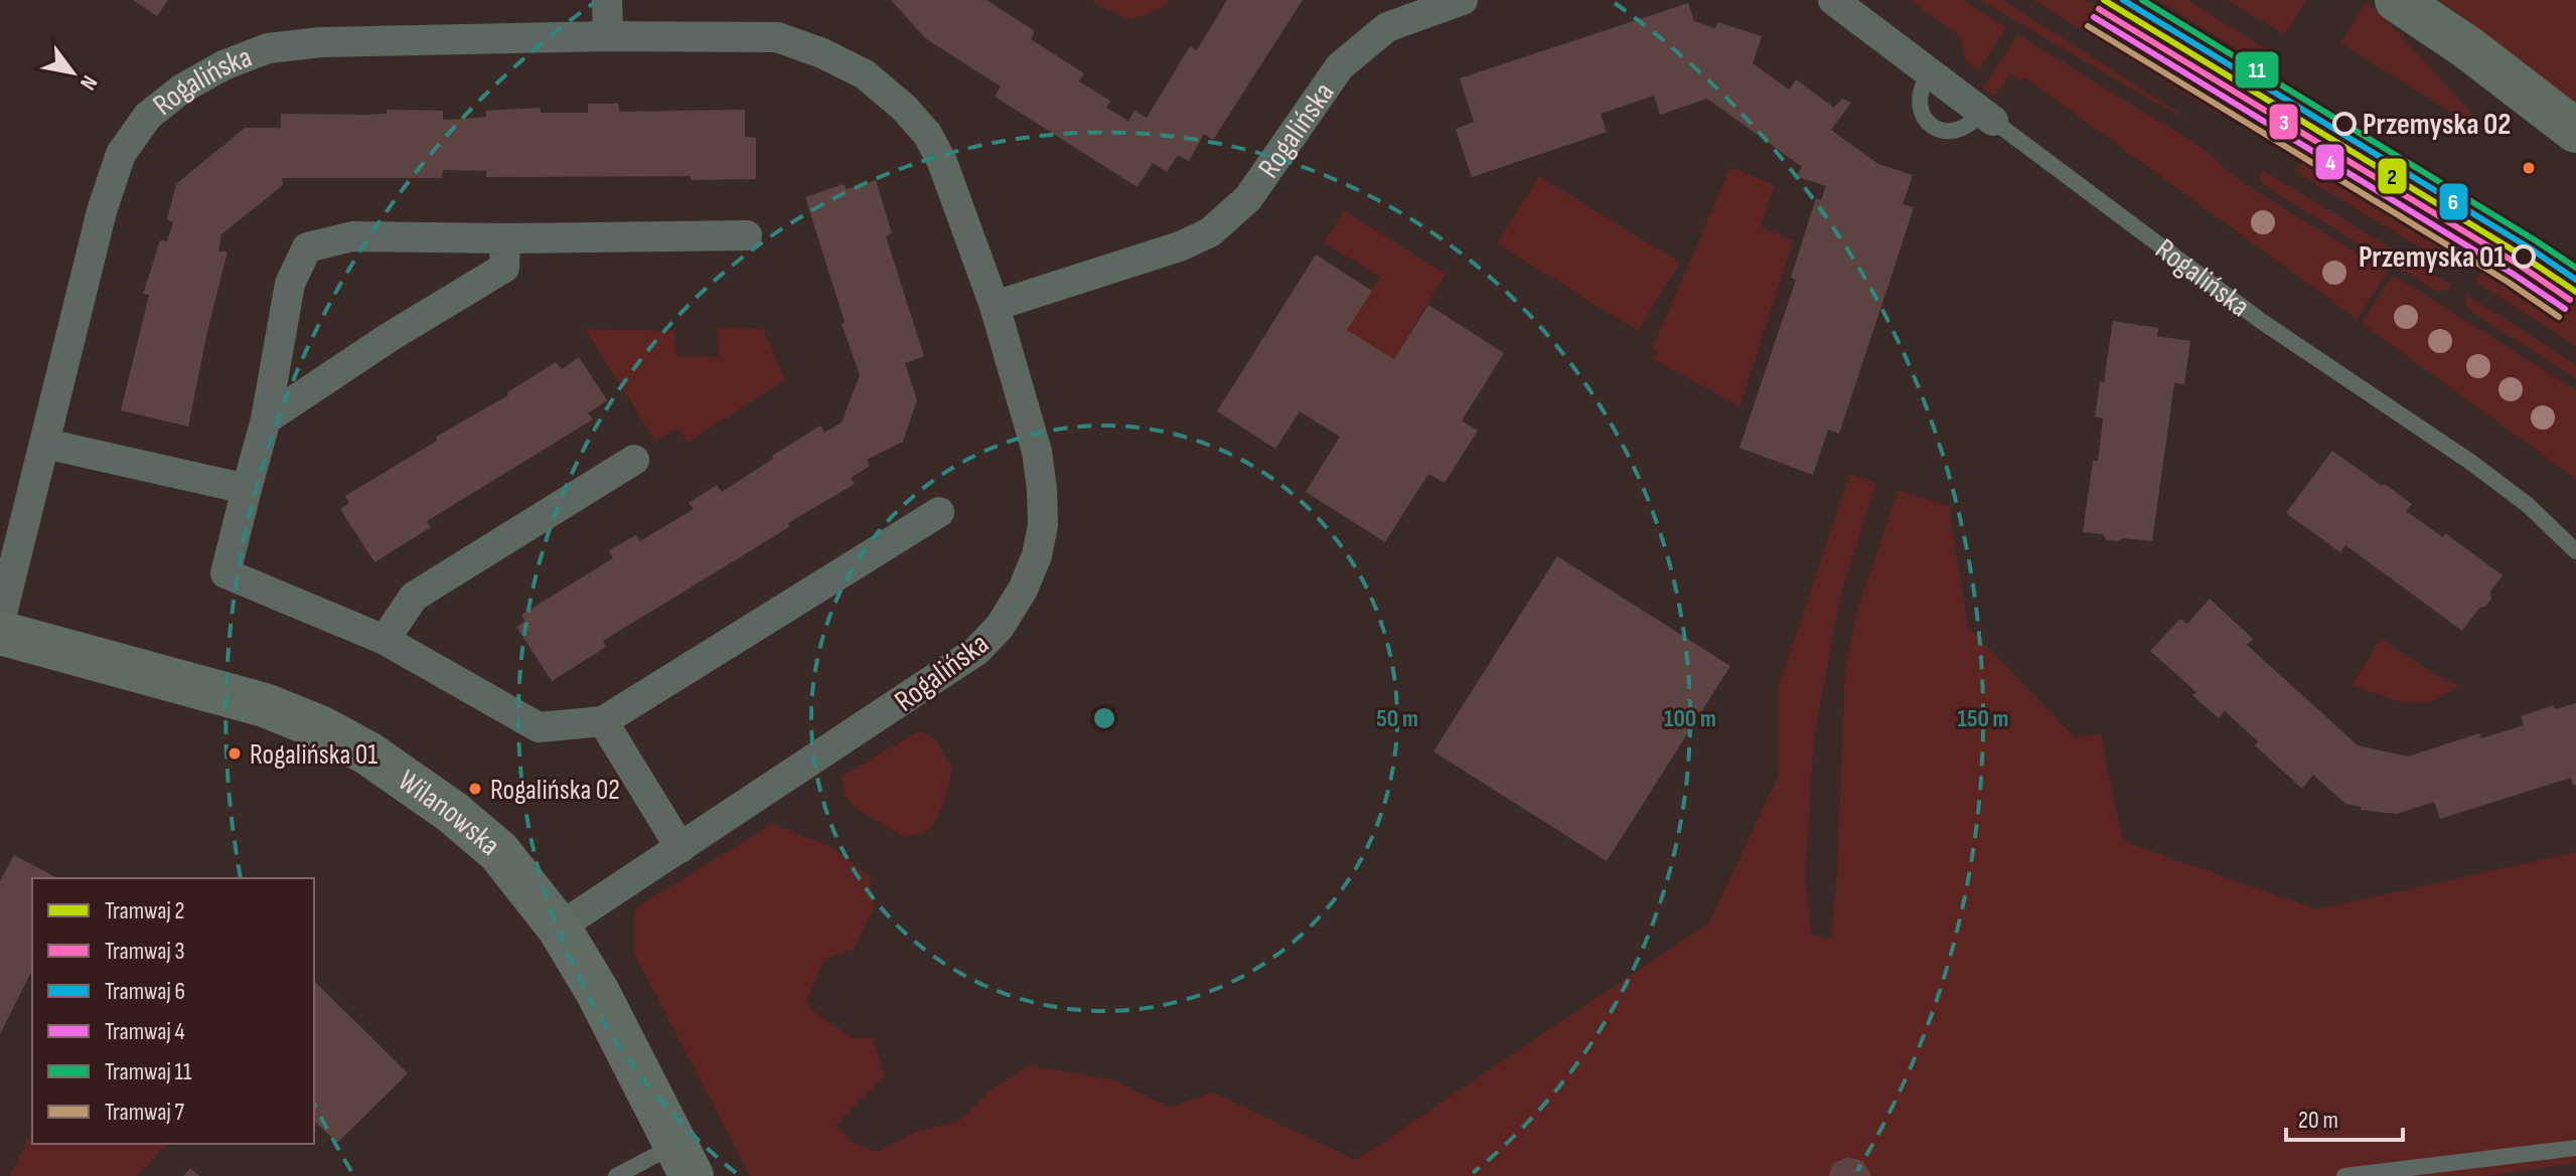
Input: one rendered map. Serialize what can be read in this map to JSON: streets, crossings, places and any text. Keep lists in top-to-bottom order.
{
  "streets": {
    "street": ["Rogalińska", "Wilanowska"]
  },
  "crossings": [
    ["Rogalińska", "Wilanowska"]
  ],
  "places": [
    "Przemyska 02",
    "Przemyska 01",
    "Rogalińska 01",
    "Rogalińska 02"
  ],
  "lines": [
    "tram line 2",
    "tram line 6",
    "tram line 11",
    "tram line 3",
    "tram line 4",
    "tram line 7"
  ],
  "legend": [
    "Tramwaj 2",
    "Tramwaj 3",
    "Tramwaj 6",
    "Tramwaj 4",
    "Tramwaj 11",
    "Tramwaj 7"
  ],
  "scale_bar": "20 m",
  "north": "bottom right",
  "rings": ["50 m", "100 m", "150 m"]
}
